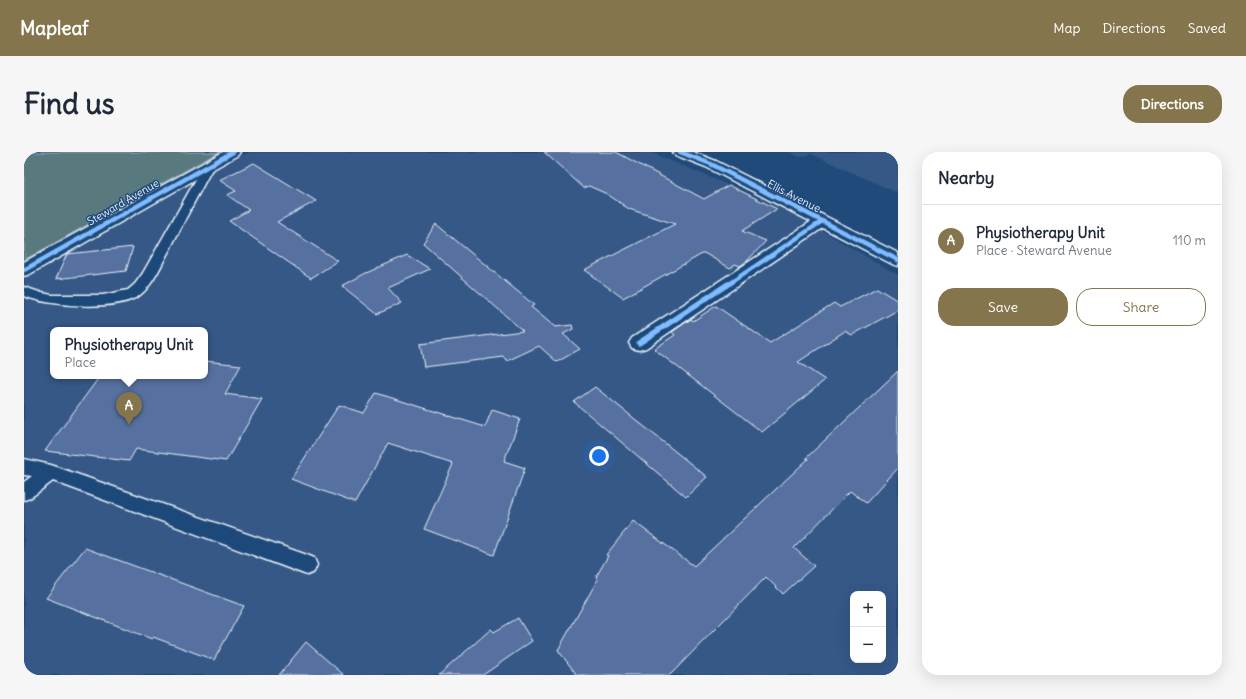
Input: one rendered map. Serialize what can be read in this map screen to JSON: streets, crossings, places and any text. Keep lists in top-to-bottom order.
{
  "streets": {
    "street": ["Ellis Avenue", "Steward Avenue"]
  },
  "page": {
    "header": "Mapleaf",
    "nav": ["Map", "Directions", "Saved"],
    "buttons": [
      "Directions",
      ["Save", "Share"]
    ],
    "title": "Find us",
    "heading": "Nearby",
    "list": [
      {
        "mark": "A",
        "name": "Physiotherapy Unit",
        "note": "Place · Steward Avenue",
        "value": "110 m"
      }
    ],
    "popup": ["Physiotherapy Unit", "Place"],
    "pins": "A",
    "map_buttons": ["+", "−"]
  }
}
